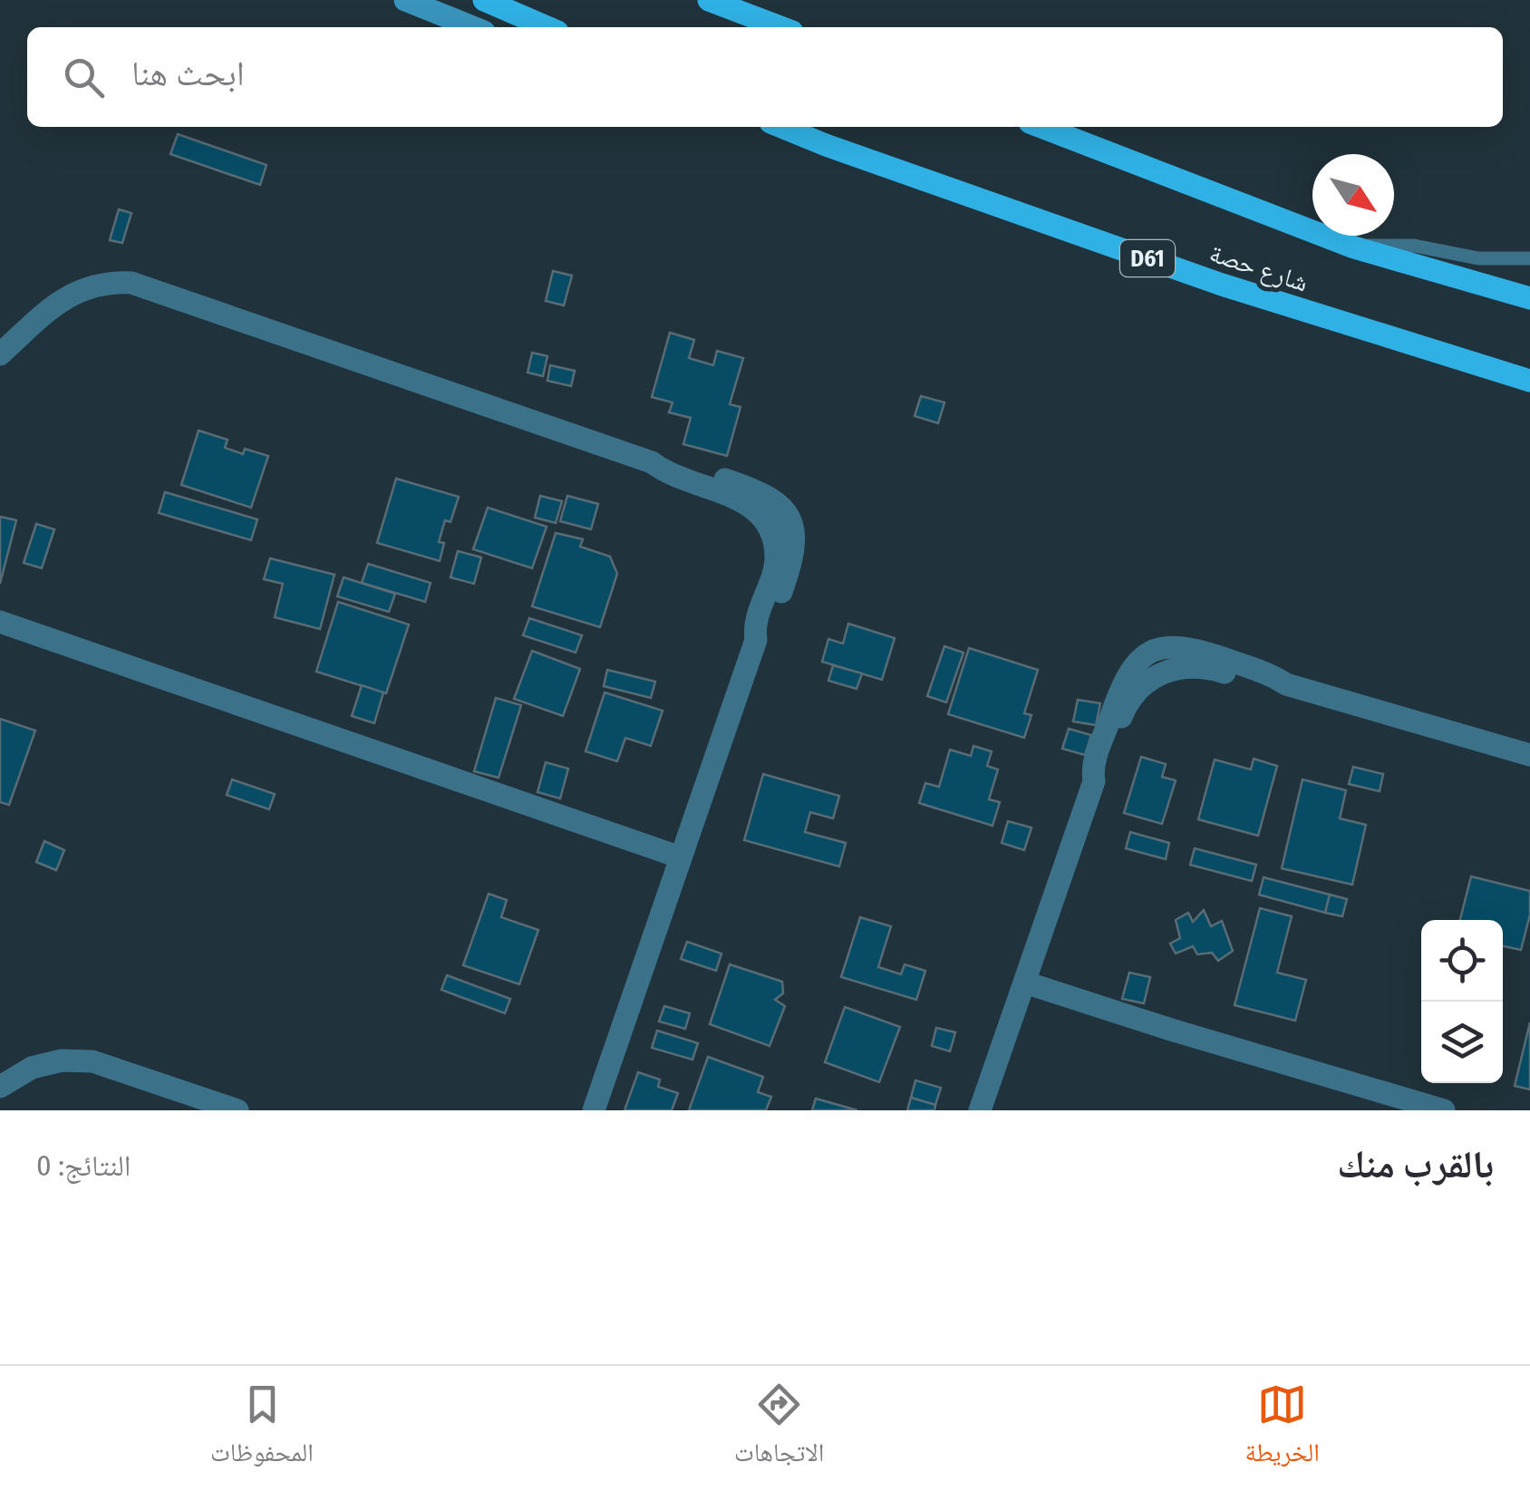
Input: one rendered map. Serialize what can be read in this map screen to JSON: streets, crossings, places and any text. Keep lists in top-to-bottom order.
{
  "streets": {
    "main road": ["D61", "شارع حصة"]
  },
  "north": "bottom right",
  "page": {
    "search": "ابحث هنا",
    "heading": ["بالقرب منك", "النتائج: 0"],
    "nav": ["الخريطة", "الاتجاهات", "المحفوظات"]
  }
}
